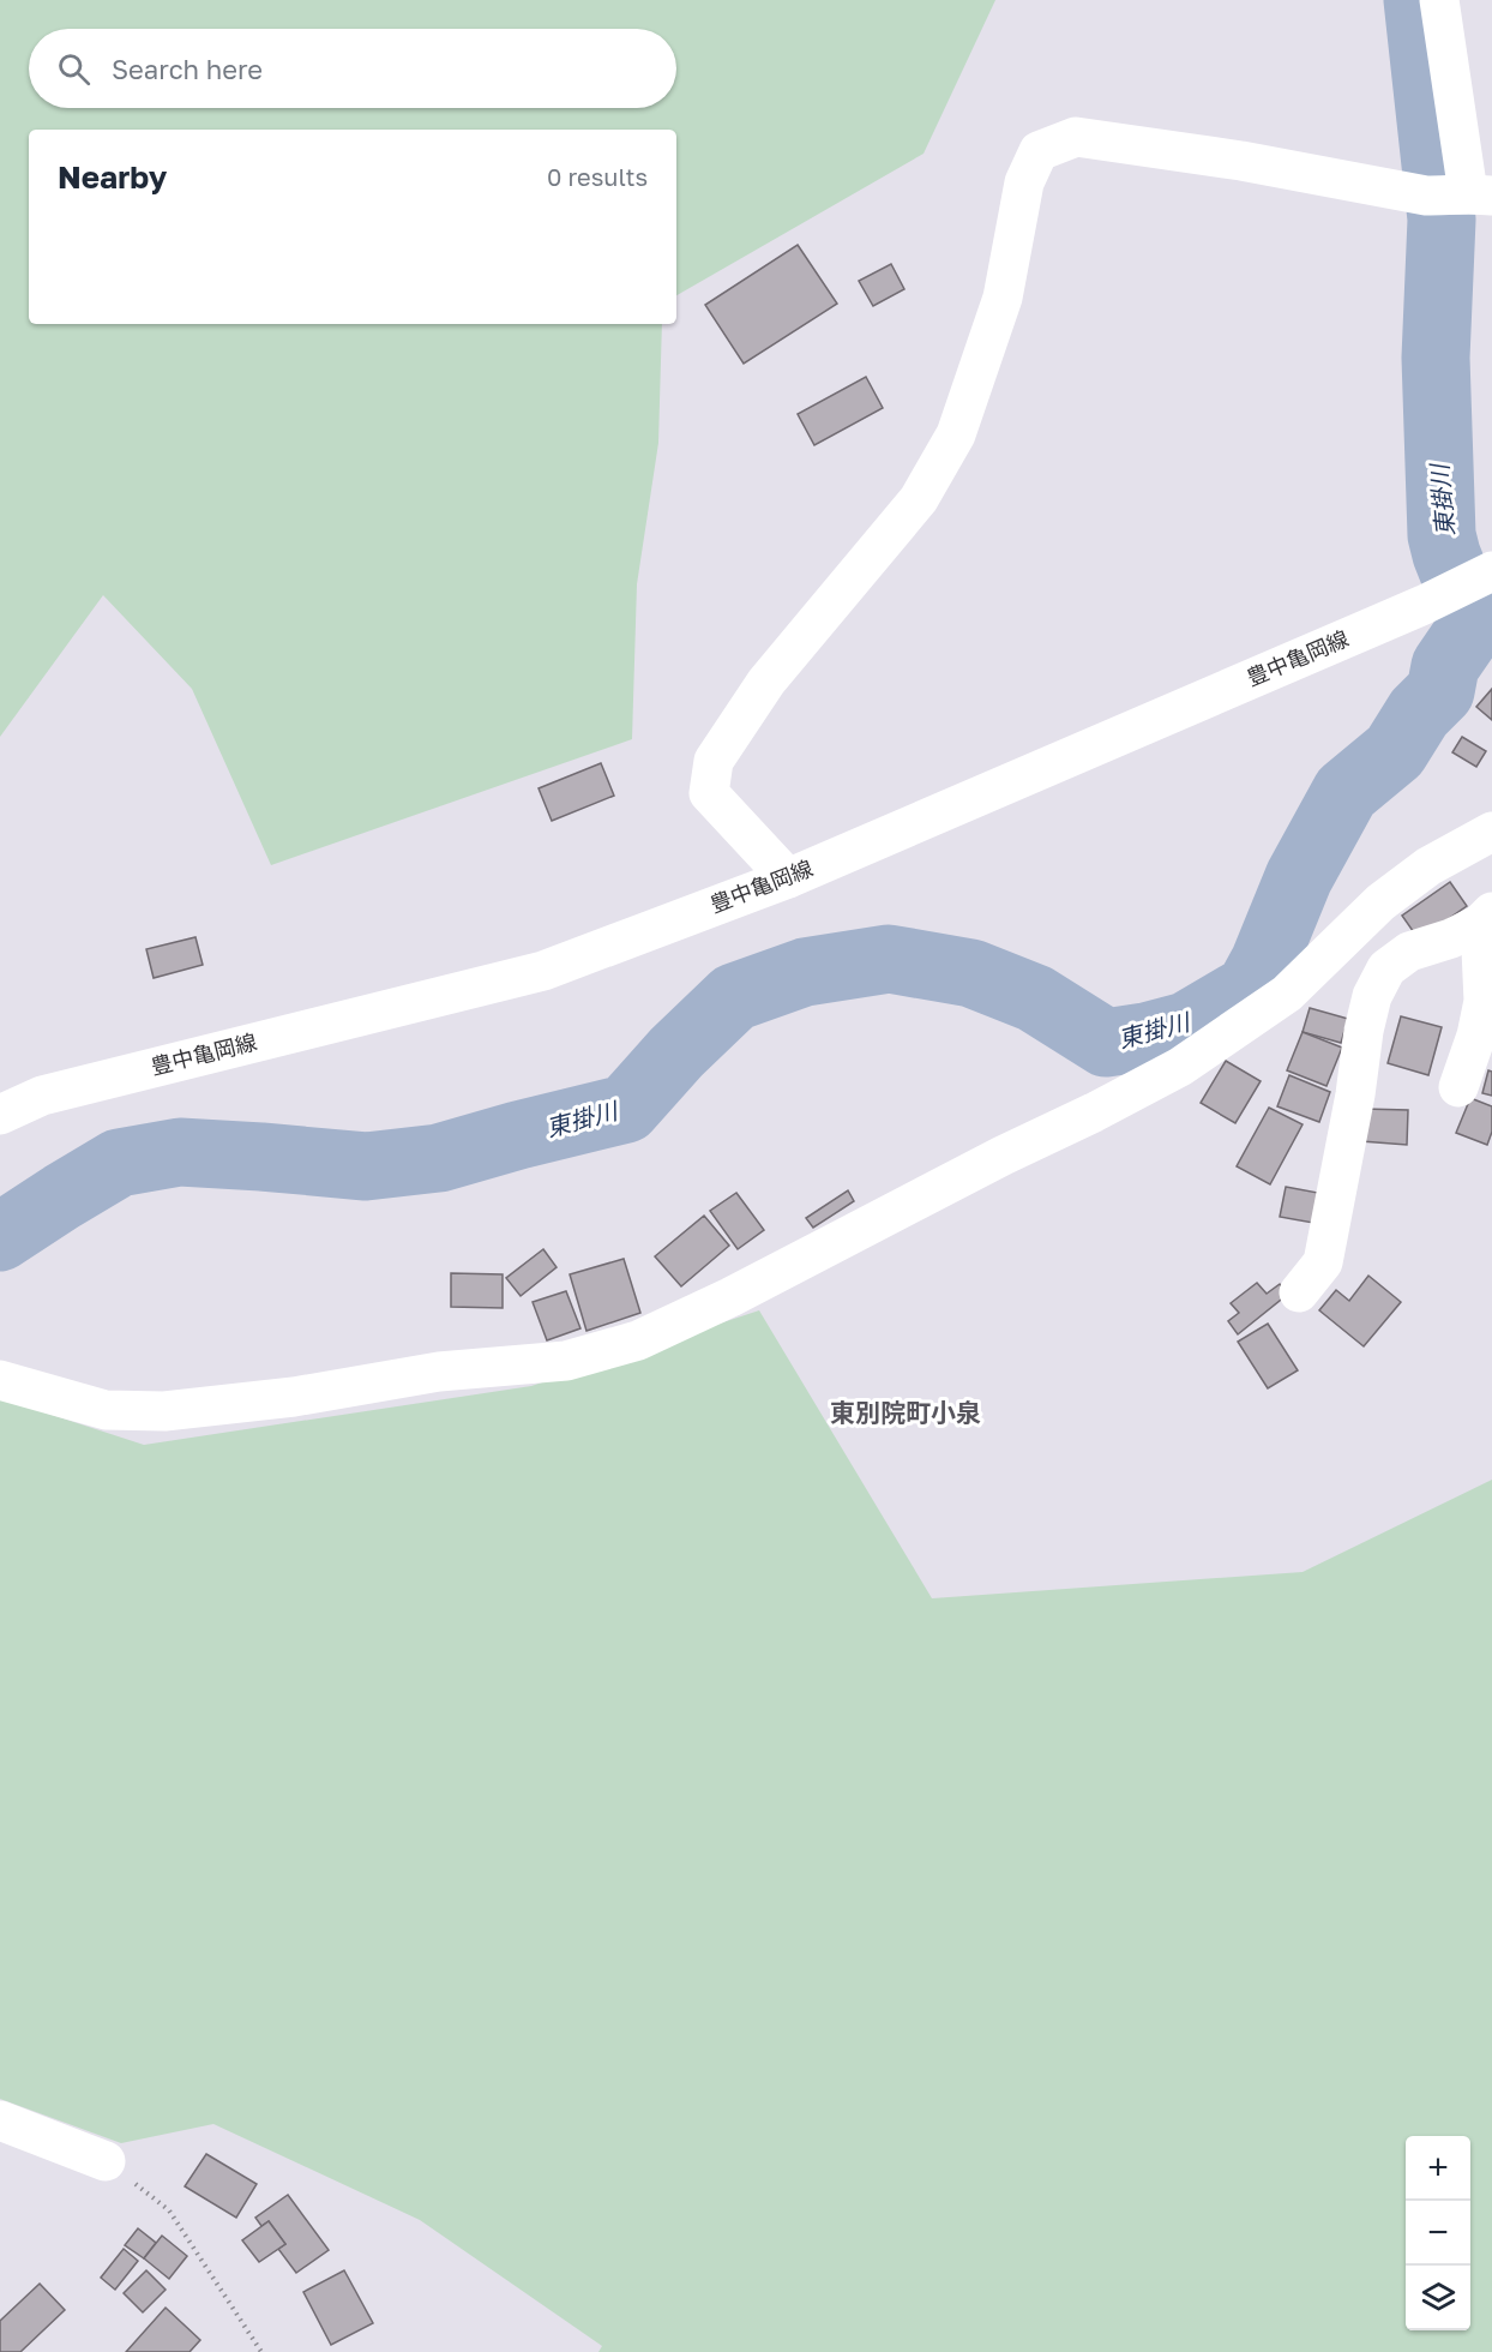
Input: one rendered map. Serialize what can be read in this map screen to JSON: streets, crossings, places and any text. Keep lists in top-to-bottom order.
{
  "streets": {
    "street": ["豊中亀岡線"]
  },
  "districts": ["東別院町小泉"],
  "water": ["東掛川"],
  "page": {
    "search": "Search here",
    "heading": ["Nearby", "0 results"],
    "map_buttons": ["+", "−"]
  }
}
